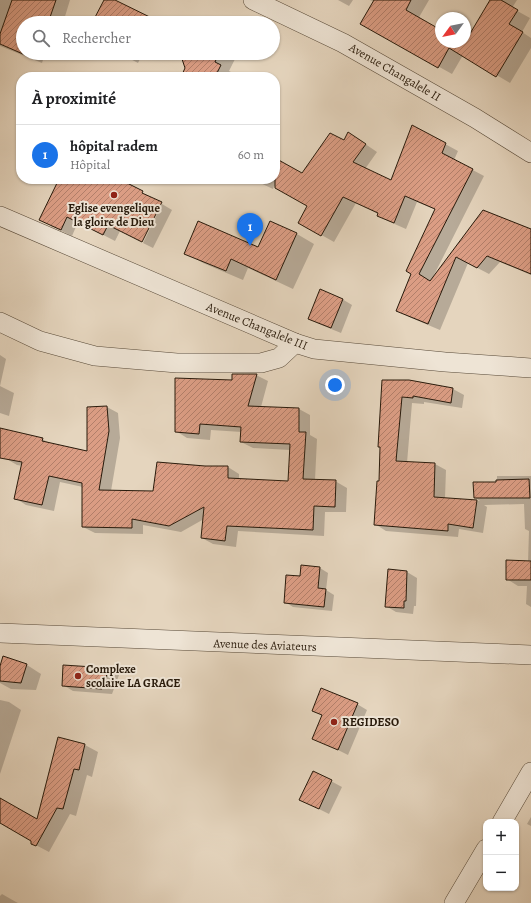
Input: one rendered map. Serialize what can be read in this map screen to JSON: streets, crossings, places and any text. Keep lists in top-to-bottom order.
{
  "streets": {
    "street": ["Avenue Changalele II", "Avenue Changalele III", "Avenue des Aviateurs"]
  },
  "places": ["Eglise evengelique la gloire de Dieu", "Complexe scolaire LA GRACE", "REGIDESO"],
  "north": "bottom left",
  "page": {
    "search": "Rechercher",
    "heading": "À proximité",
    "list": [
      {
        "mark": "1",
        "name": "hôpital radem",
        "note": "Hôpital",
        "value": "60 m"
      }
    ],
    "pins": "1",
    "map_buttons": ["+", "−"]
  }
}
